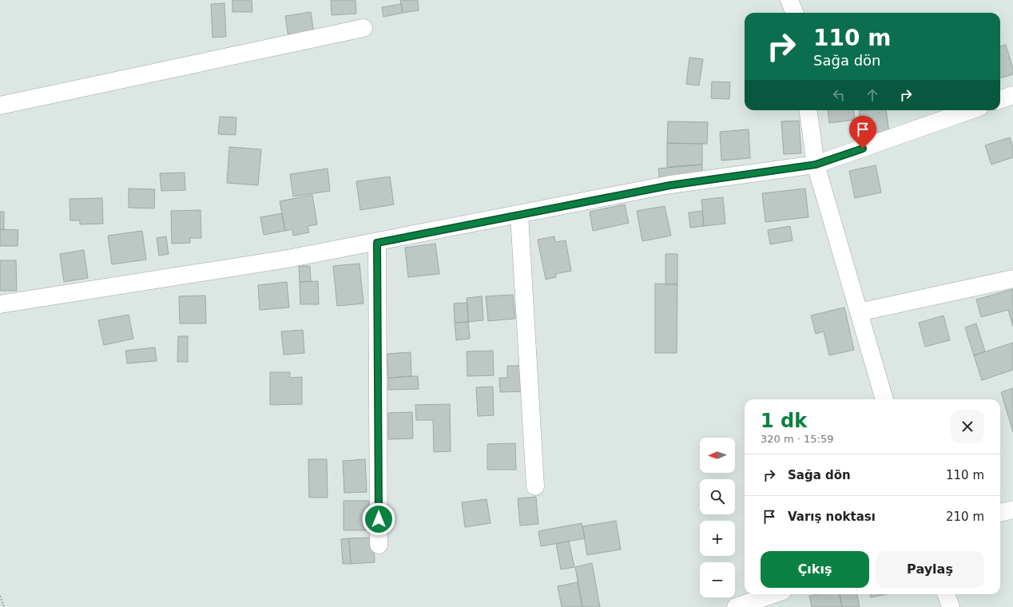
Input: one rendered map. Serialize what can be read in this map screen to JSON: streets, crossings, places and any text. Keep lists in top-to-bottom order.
{
  "north": "left",
  "page": {
    "turn": ["110 m", "Sağa dön"],
    "heading": ["1 dk", "320 m · 15:59"],
    "map_buttons": ["+", "−"],
    "list": [
      {
        "name": "Sağa dön",
        "value": "110 m"
      },
      {
        "name": "Varış noktası",
        "value": "210 m"
      }
    ],
    "buttons": ["Çıkış", "Paylaş"]
  }
}
